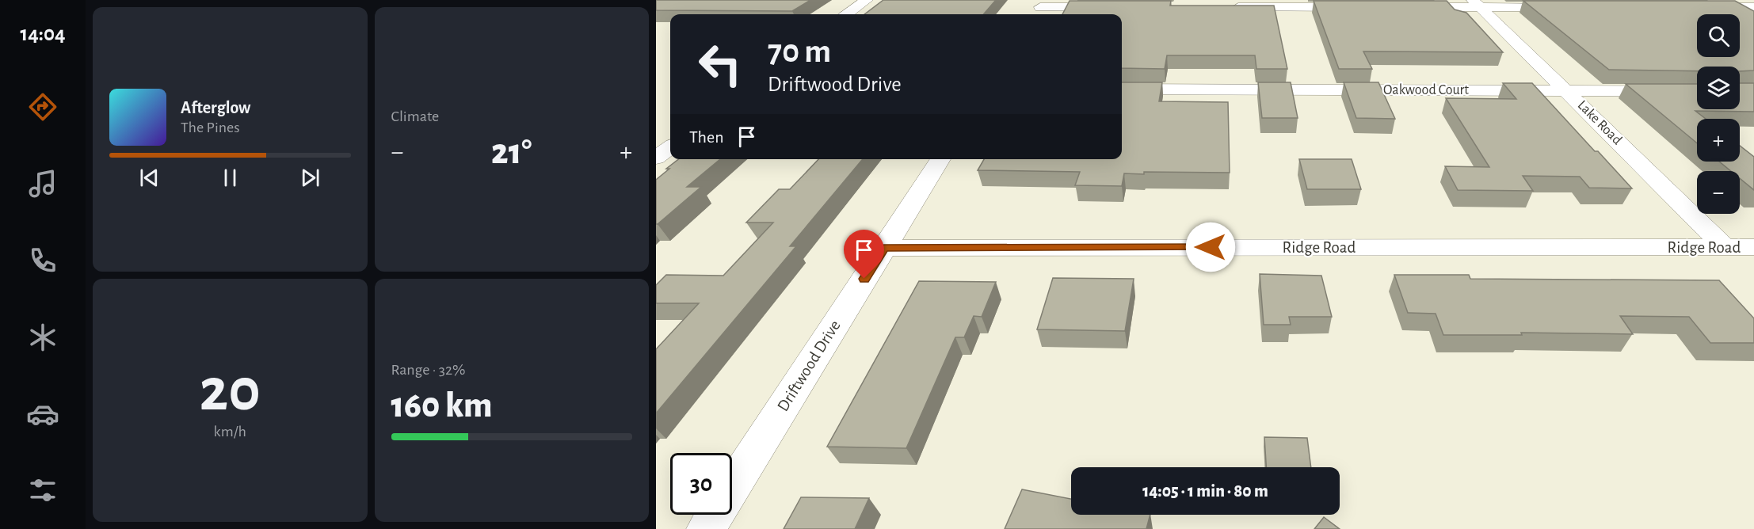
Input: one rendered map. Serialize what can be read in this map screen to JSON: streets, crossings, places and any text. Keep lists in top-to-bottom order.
{
  "streets": {
    "street": [
      "Oakwood Court",
      "Lake Road",
      "Ridge Road",
      "Driftwood Drive"
    ]
  },
  "crossings": [
    ["Oakwood Court", "Lake Road"],
    ["Lake Road", "Ridge Road"],
    ["Ridge Road", "Driftwood Drive"]
  ],
  "page": {
    "tabs": "14:04",
    "tile": [
      "Climate",
      ["20", "km/h"],
      ["Range · 32%", "160 km"]
    ],
    "map_buttons": ["+", "−"],
    "turn": ["70 m", "Driftwood Drive"],
    "song": ["Afterglow", "The Pines"],
    "then": "Then",
    "heat": ["−", "21°", "+"],
    "limit": "30",
    "trip": "14:05 · 1 min · 80 m"
  }
}
